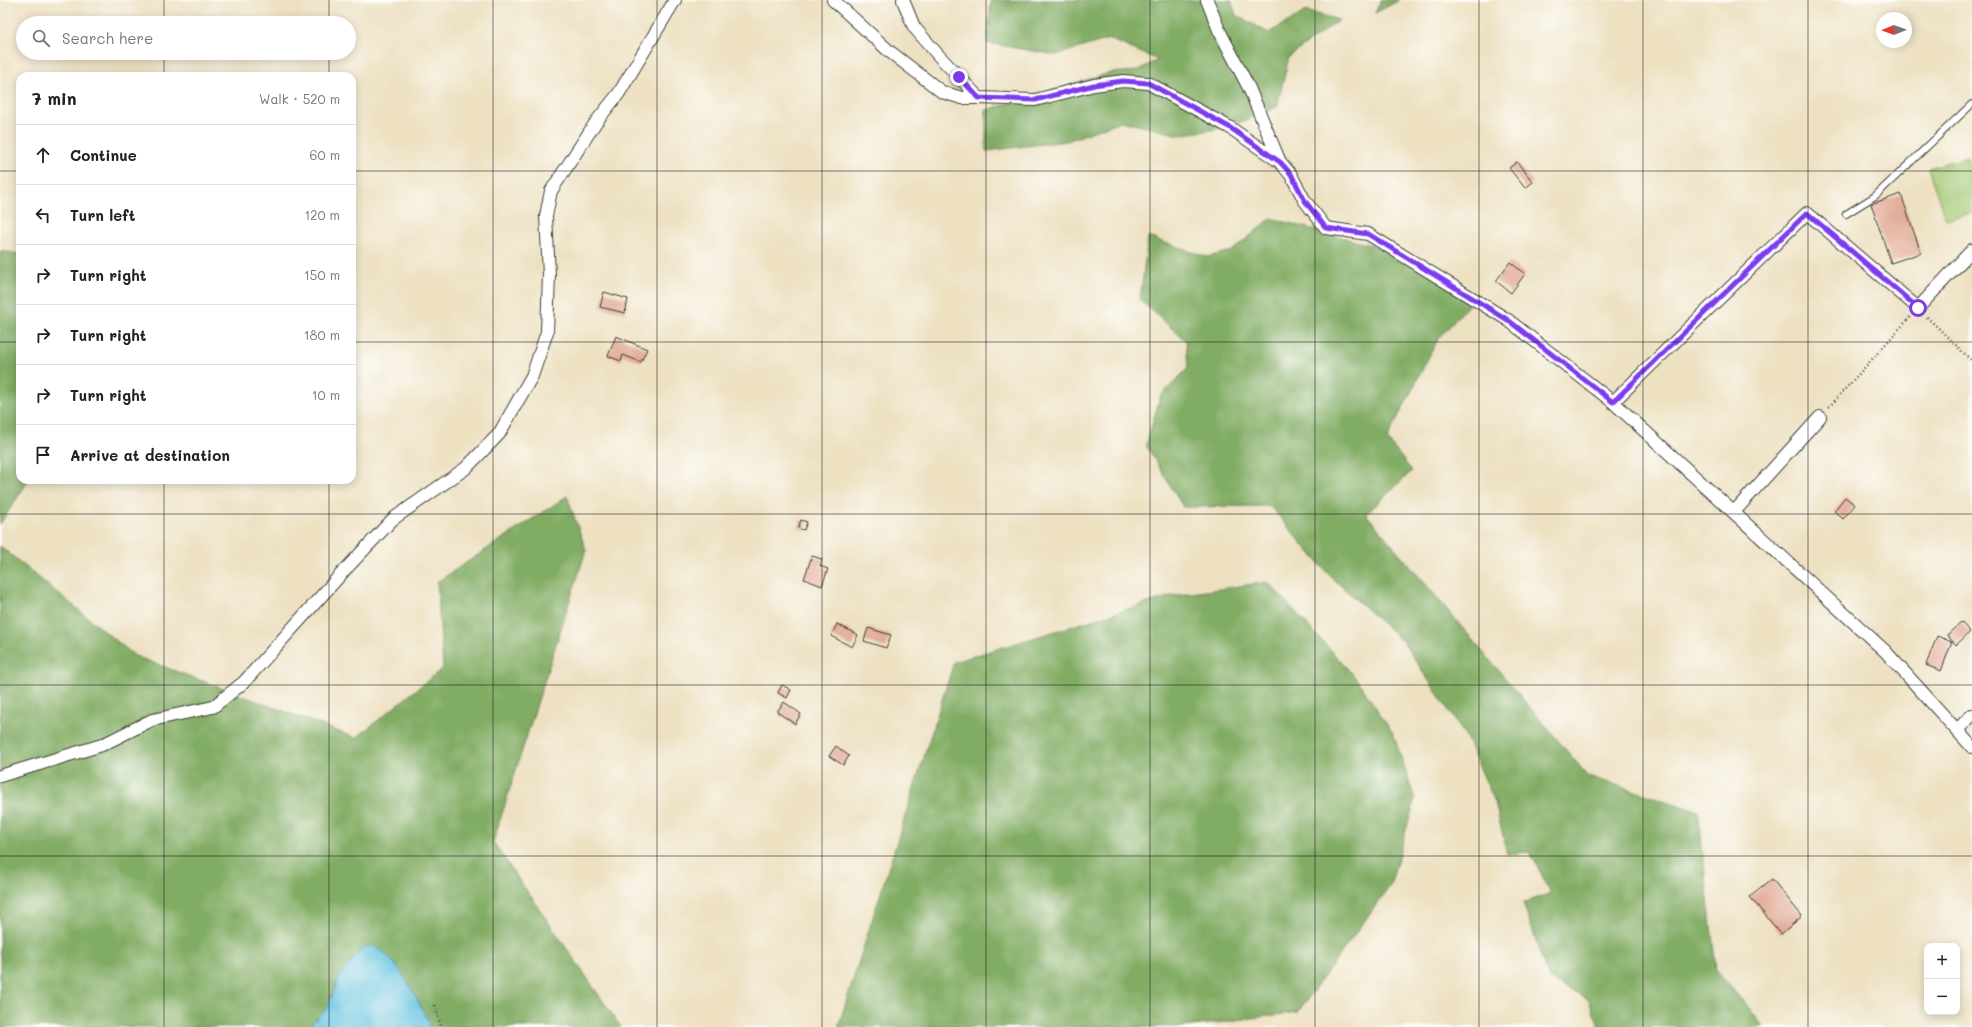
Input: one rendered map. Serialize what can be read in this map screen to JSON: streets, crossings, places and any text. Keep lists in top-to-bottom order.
{
  "north": "left",
  "page": {
    "search": "Search here",
    "heading": ["7 min", "Walk · 520 m"],
    "list": [
      ["Continue", "60 m"],
      ["Turn left", "120 m"],
      ["Turn right", "150 m"],
      ["Turn right", "180 m"],
      ["Turn right", "10 m"],
      "Arrive at destination"
    ],
    "map_buttons": ["+", "−"]
  }
}
